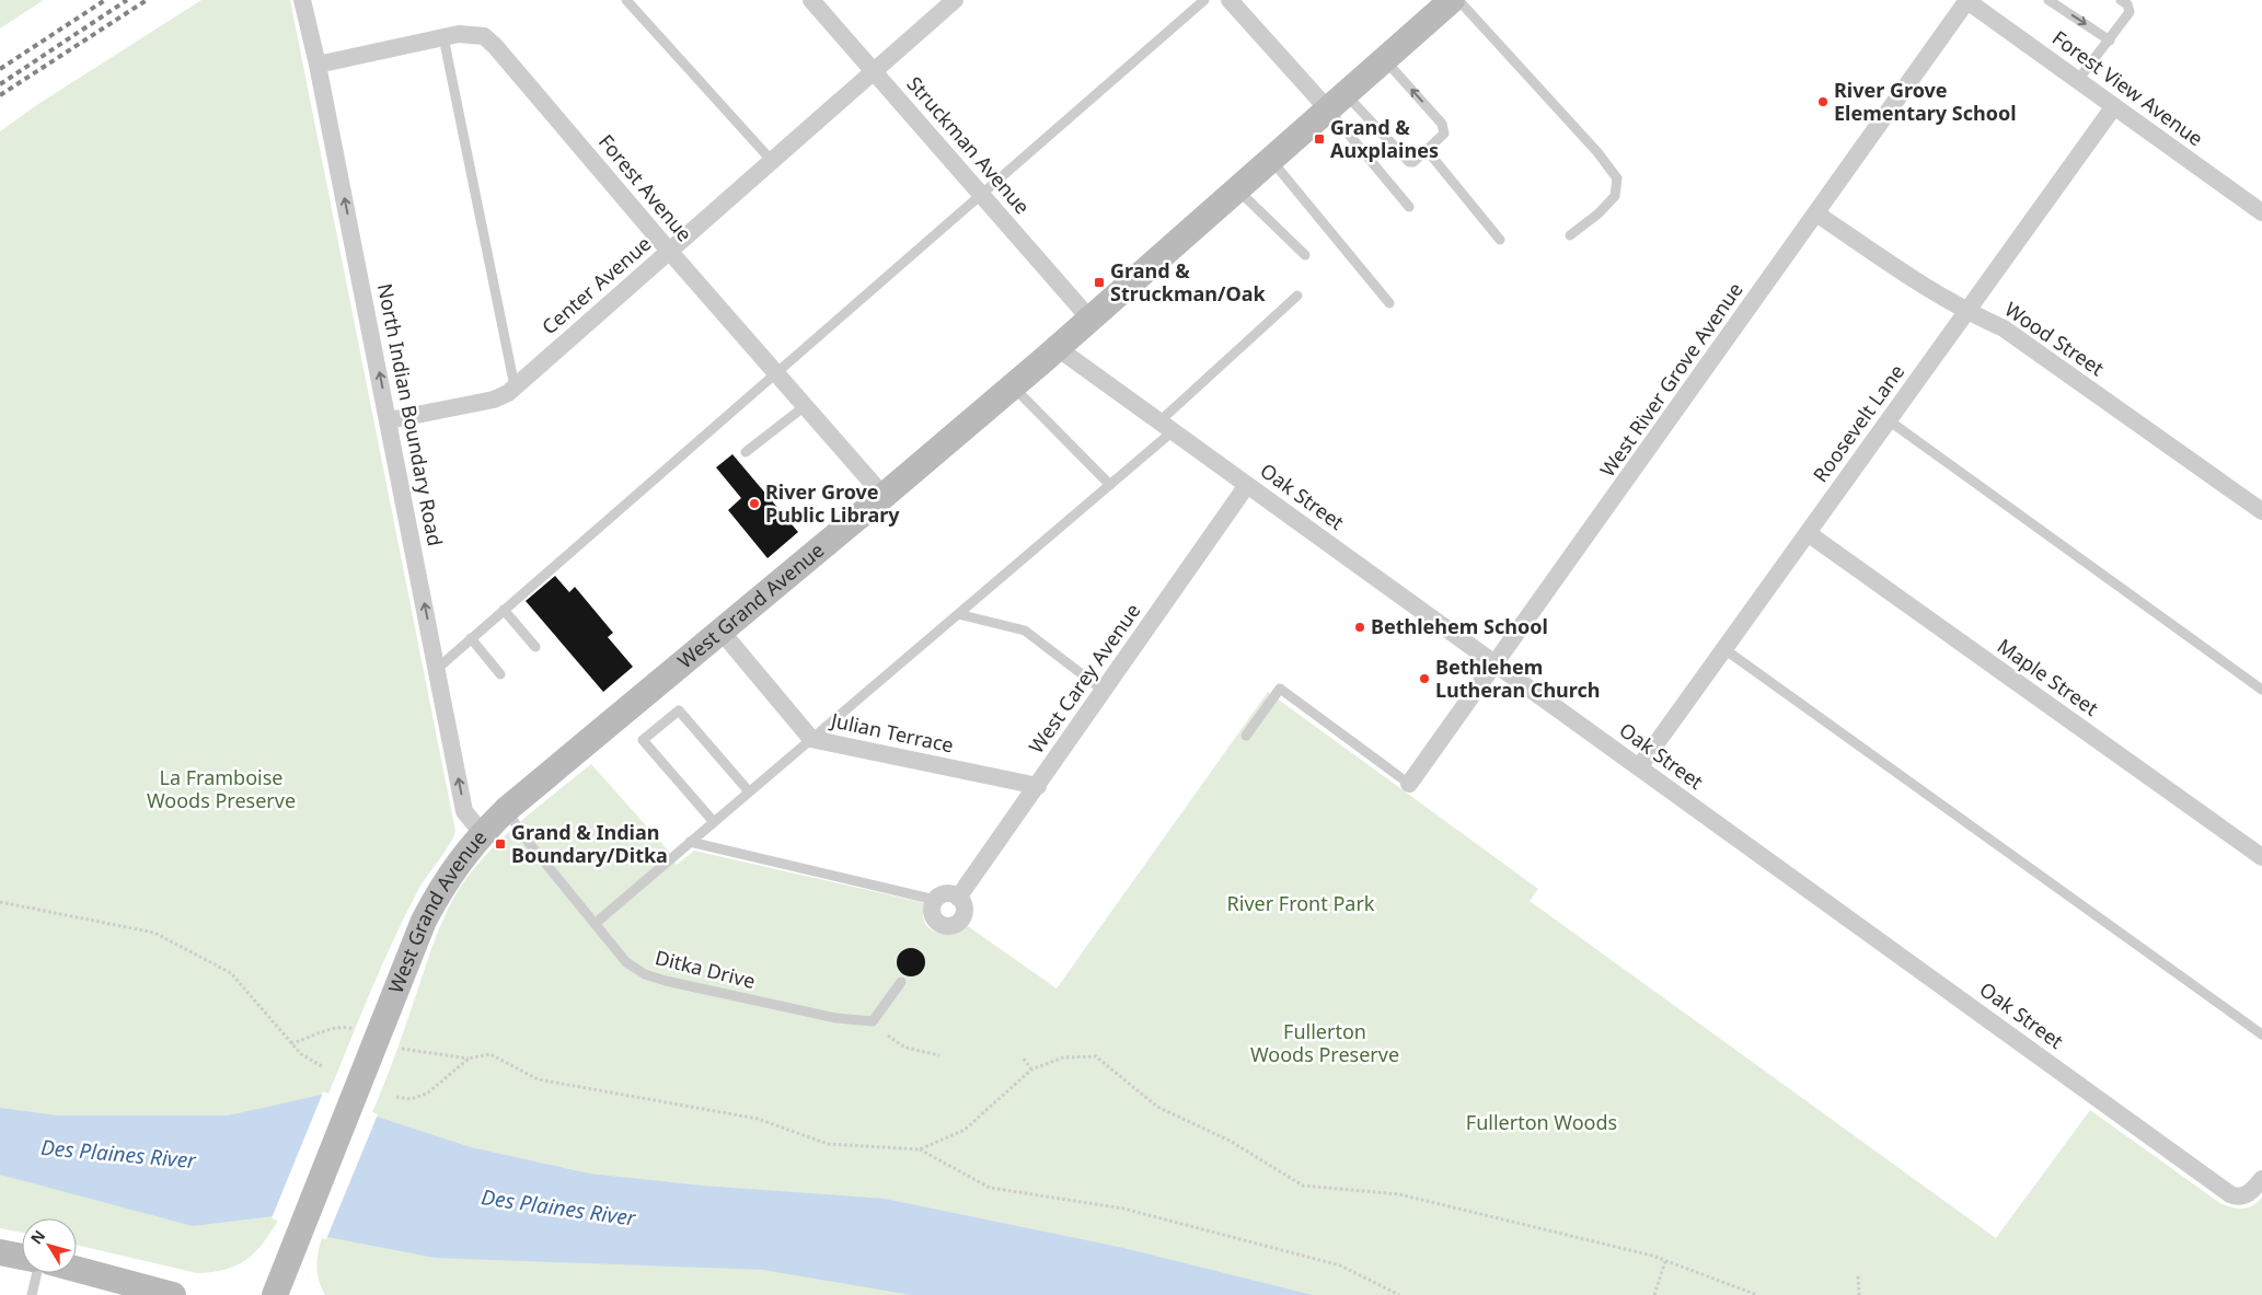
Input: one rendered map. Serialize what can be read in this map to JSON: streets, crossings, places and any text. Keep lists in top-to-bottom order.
{
  "streets": {
    "main road": ["West Grand Avenue"],
    "street": [
      "Forest View Avenue",
      "Struckman Avenue",
      "Forest Avenue",
      "Center Avenue",
      "Wood Street",
      "West River Grove Avenue",
      "North Indian Boundary Road",
      "Roosevelt Lane",
      "Oak Street",
      "Maple Street",
      "West Carey Avenue",
      "Julian Terrace"
    ],
    "lane": ["Ditka Drive"]
  },
  "crossings": [
    ["Forest View Avenue", "West River Grove Avenue"],
    ["Forest View Avenue", "Roosevelt Lane"],
    ["Struckman Avenue", "Center Avenue"],
    ["Struckman Avenue", "West Grand Avenue"],
    ["Forest Avenue", "Center Avenue"],
    ["Forest Avenue", "North Indian Boundary Road"],
    ["Forest Avenue", "West Grand Avenue"],
    ["Center Avenue", "North Indian Boundary Road"],
    ["Wood Street", "West River Grove Avenue"],
    ["Wood Street", "Roosevelt Lane"],
    ["West River Grove Avenue", "Oak Street"],
    ["North Indian Boundary Road", "West Grand Avenue"],
    ["Roosevelt Lane", "Oak Street"],
    ["Roosevelt Lane", "Maple Street"],
    ["Oak Street", "West Grand Avenue"],
    ["Oak Street", "West Carey Avenue"],
    ["West Grand Avenue", "Julian Terrace"],
    ["West Grand Avenue", "Ditka Drive"],
    ["West Carey Avenue", "Julian Terrace"]
  ],
  "one_way": ["North Indian Boundary Road"],
  "water": ["Des Plaines River"],
  "parks": [
    "La Framboise Woods Preserve",
    "River Front Park",
    "Fullerton Woods Preserve",
    "Fullerton Woods"
  ],
  "places": {
    "other": [
      "River Grove Elementary School",
      "River Grove Public Library",
      "Bethlehem School",
      "Bethlehem Lutheran Church"
    ],
    "transit": ["Grand & Auxplaines", "Grand & Struckman/Oak", "Grand & Indian Boundary/Ditka"]
  },
  "north": "top left"
}
